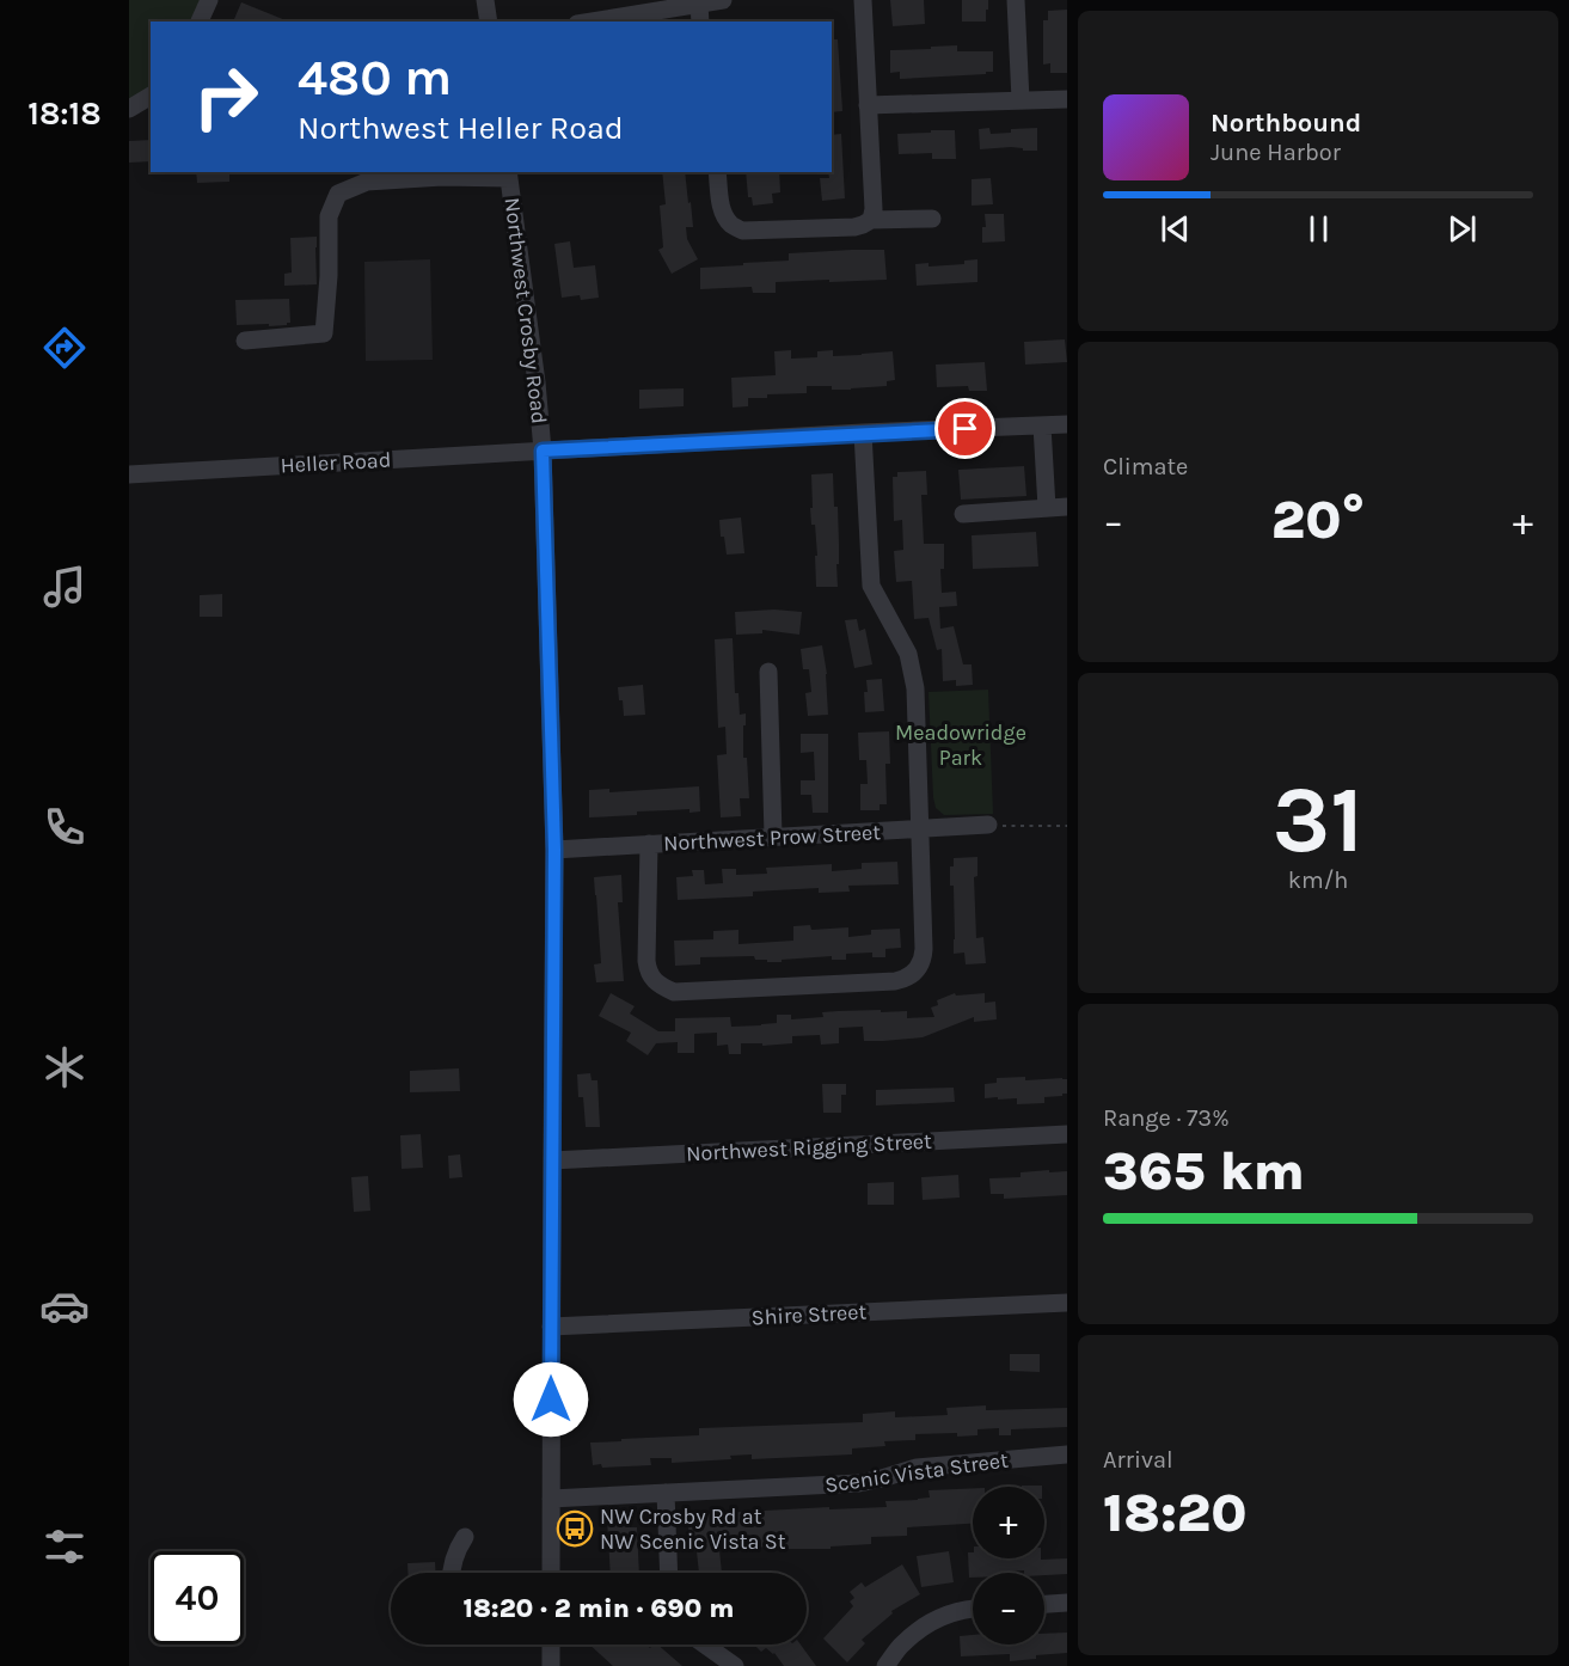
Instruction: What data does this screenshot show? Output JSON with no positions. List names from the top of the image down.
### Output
{
  "streets": {
    "street": [
      "Northwest Crosby Road",
      "Heller Road",
      "Northwest Prow Street",
      "Northwest Rigging Street",
      "Shire Street",
      "Scenic Vista Street"
    ]
  },
  "crossings": [
    ["Northwest Crosby Road", "Heller Road"],
    ["Northwest Crosby Road", "Northwest Prow Street"],
    ["Northwest Crosby Road", "Northwest Rigging Street"],
    ["Northwest Crosby Road", "Shire Street"],
    ["Northwest Crosby Road", "Scenic Vista Street"]
  ],
  "parks": ["Meadowridge Park"],
  "places": {
    "bus stop": ["NW Crosby Rd at NW Scenic Vista St"]
  },
  "page": {
    "tabs": "18:18",
    "turn": ["480 m", "Northwest Heller Road"],
    "song": ["Northbound", "June Harbor"],
    "tile": [
      "Climate",
      ["31", "km/h"],
      ["Range · 73%", "365 km"],
      ["Arrival", "18:20"]
    ],
    "heat": ["−", "20°", "+"],
    "map_buttons": ["+", "−"],
    "limit": "40",
    "trip": "18:20 · 2 min · 690 m"
  }
}
